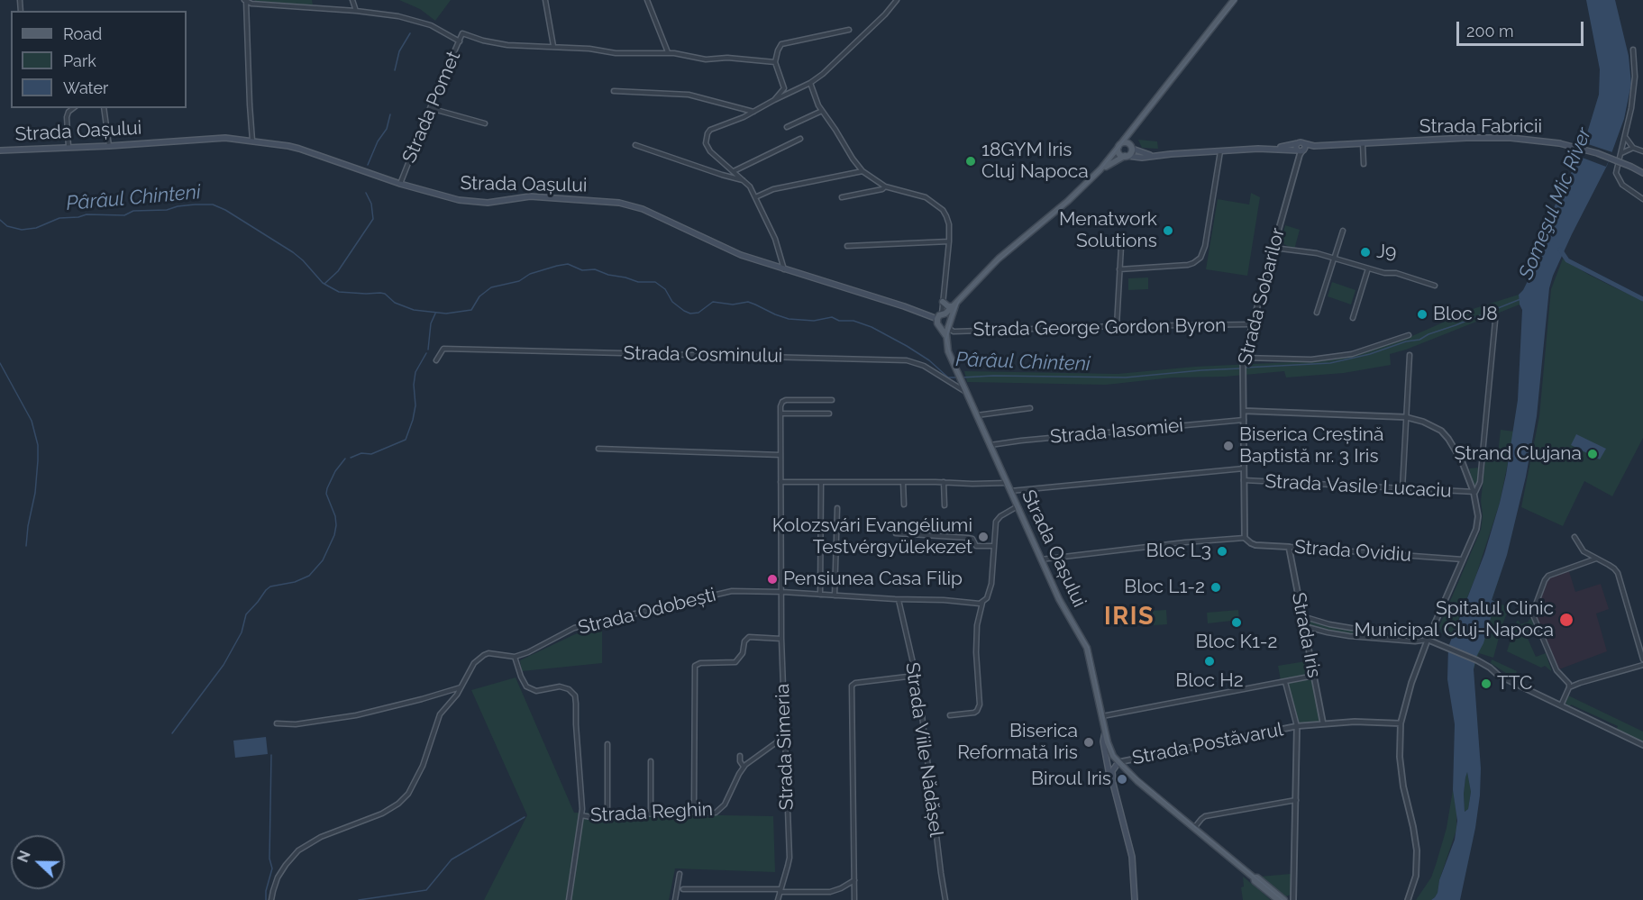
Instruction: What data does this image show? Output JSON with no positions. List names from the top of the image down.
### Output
{
  "streets": {
    "main road": ["Strada Fabricii", "Strada Oașului"],
    "street": [
      "Strada Pomet",
      "Strada Sobarilor",
      "Strada George Gordon Byron",
      "Strada Cosminului",
      "Strada Iasomiei",
      "Strada Vasile Lucaciu",
      "Strada Ovidiu",
      "Strada Odobești",
      "Strada Iris",
      "Strada Postăvarul",
      "Strada Simeria",
      "Strada Viile Nădășel",
      "Strada Reghin"
    ]
  },
  "crossings": [
    ["Strada Pomet", "Strada Oașului"],
    ["Strada Fabricii", "Strada Sobarilor"],
    ["Strada Oașului", "Strada George Gordon Byron"],
    ["Strada Oașului", "Strada Cosminului"],
    ["Strada Oașului", "Strada Iasomiei"],
    ["Strada Oașului", "Strada Postăvarul"],
    ["Strada Sobarilor", "Strada George Gordon Byron"],
    ["Strada Sobarilor", "Strada Iasomiei"],
    ["Strada Sobarilor", "Strada Vasile Lucaciu"],
    ["Strada Sobarilor", "Strada Ovidiu"],
    ["Strada Ovidiu", "Strada Iris"],
    ["Strada Odobești", "Strada Simeria"],
    ["Strada Odobești", "Strada Viile Nădășel"],
    ["Strada Iris", "Strada Postăvarul"],
    ["Strada Simeria", "Strada Reghin"]
  ],
  "districts": ["IRIS"],
  "water": ["Pârâul Chinteni", "Someşul Mic River"],
  "places": [
    "18GYM Iris Cluj Napoca",
    "Menatwork Solutions",
    "J9",
    "Bloc J8",
    "Biserica Creștină Baptistă nr. 3 Iris",
    "Ștrand Clujana",
    "Kolozsvári Evangéliumi Testvérgyülekezet",
    "Bloc L3",
    "Pensiunea Casa Filip",
    "Bloc L1-2",
    "Spitalul Clinic Municipal Cluj-Napoca",
    "Bloc K1-2",
    "Bloc H2",
    "TTC",
    "Biserica Reformată Iris",
    "Biroul Iris"
  ],
  "legend": ["Road", "Park", "Water"],
  "scale_bar": "200 m",
  "north": "left"
}
